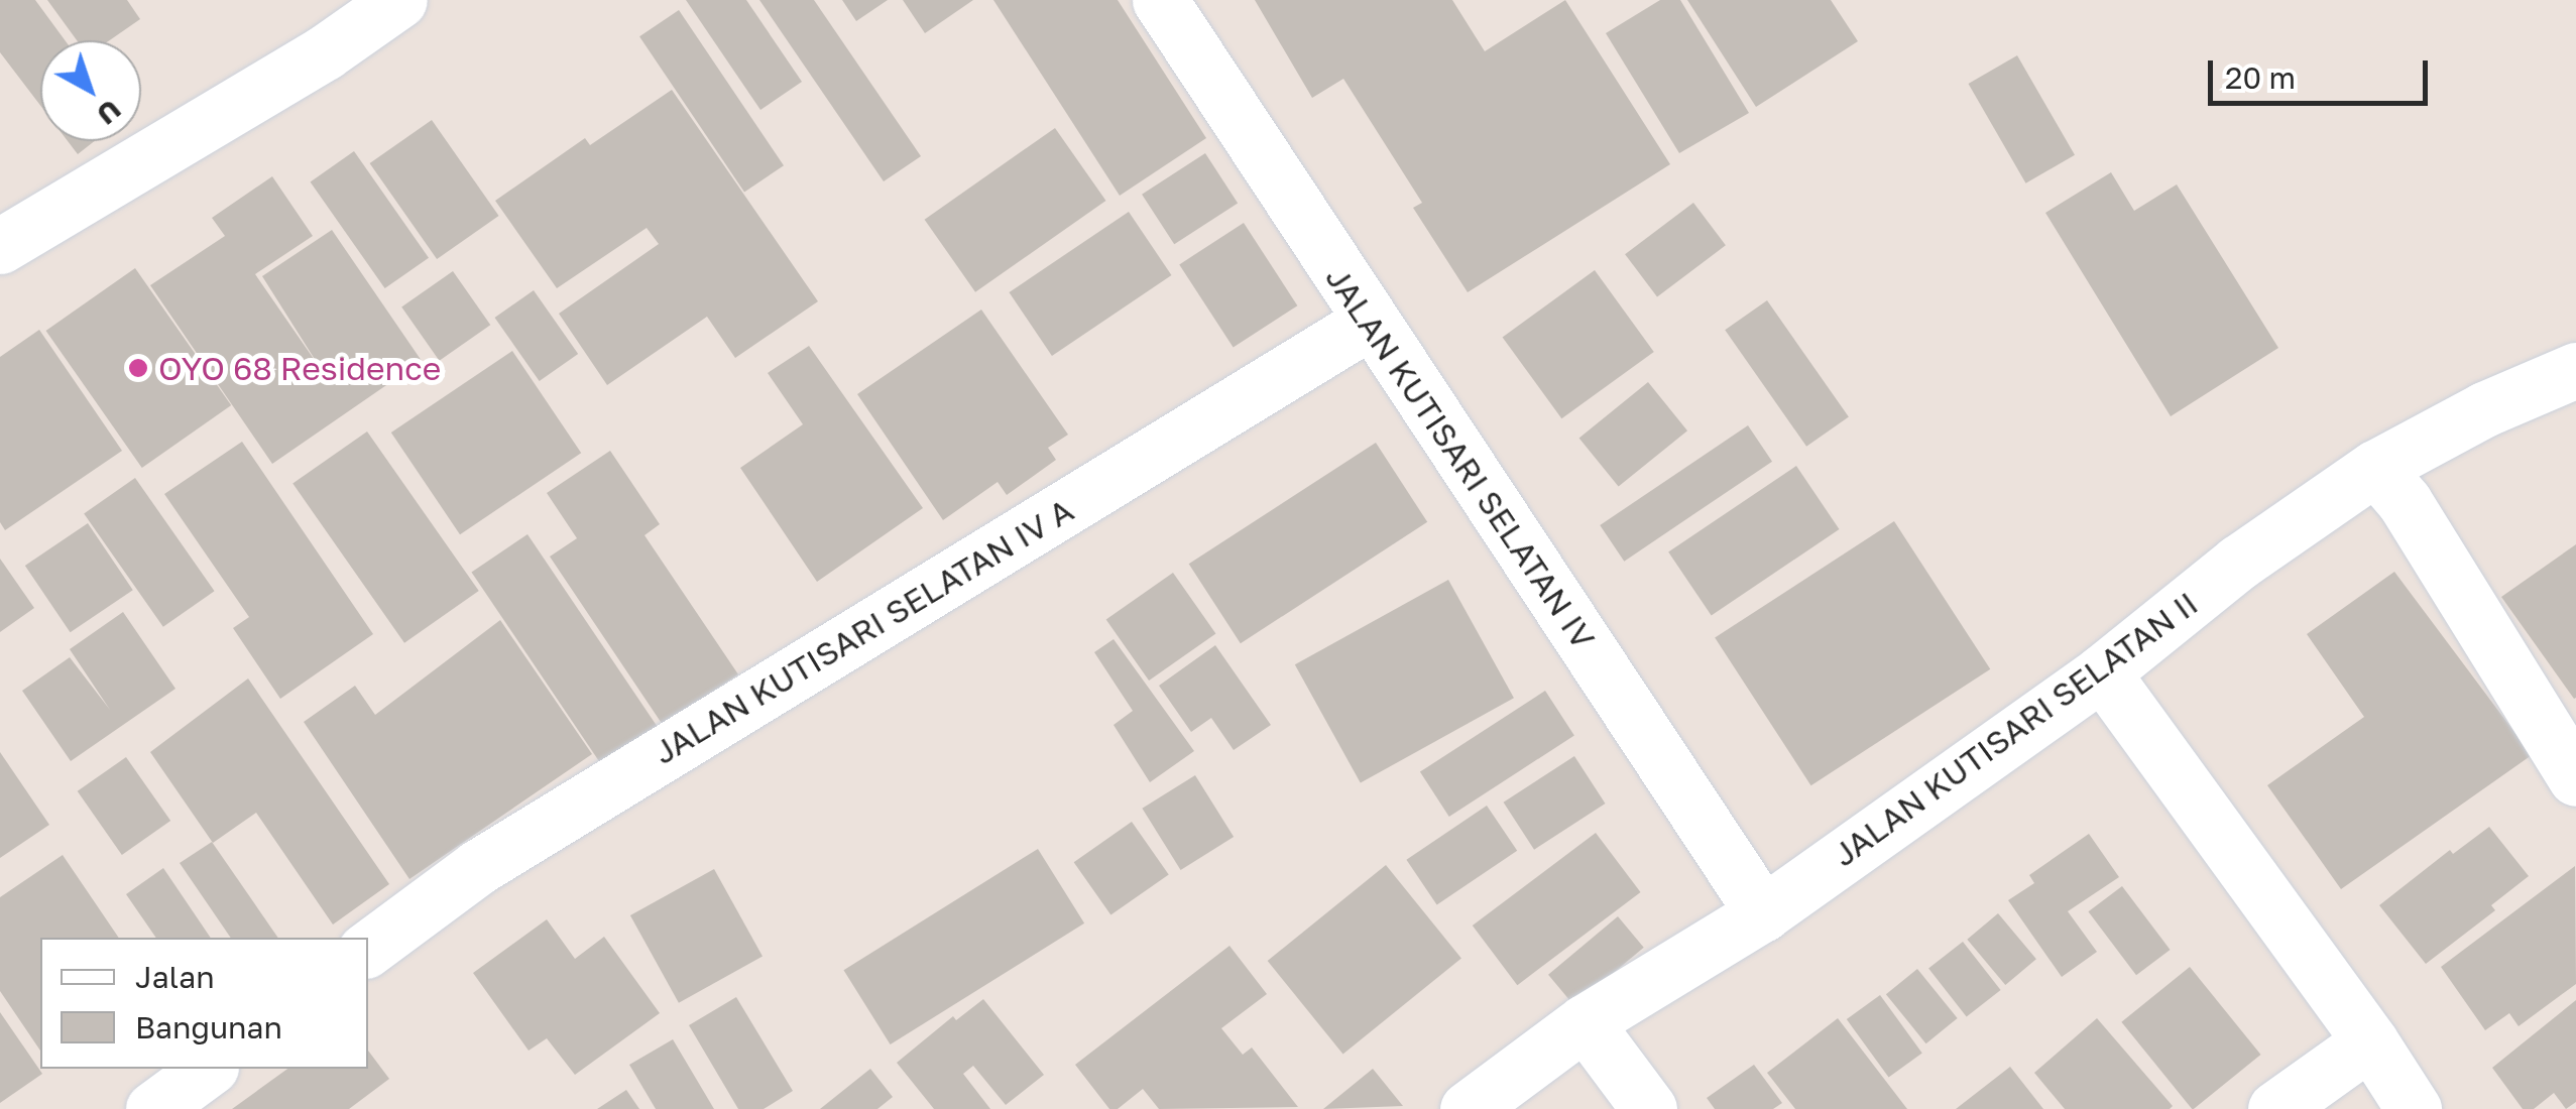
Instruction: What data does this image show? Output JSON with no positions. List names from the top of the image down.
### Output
{
  "streets": {
    "street": ["JALAN KUTISARI SELATAN IV", "JALAN KUTISARI SELATAN IV A", "JALAN KUTISARI SELATAN II"]
  },
  "crossings": [
    ["JALAN KUTISARI SELATAN IV", "JALAN KUTISARI SELATAN IV A"],
    ["JALAN KUTISARI SELATAN IV", "JALAN KUTISARI SELATAN II"]
  ],
  "places": ["OYO 68 Residence"],
  "legend": ["Jalan", "Bangunan"],
  "scale_bar": "20 m",
  "north": "bottom right"
}
